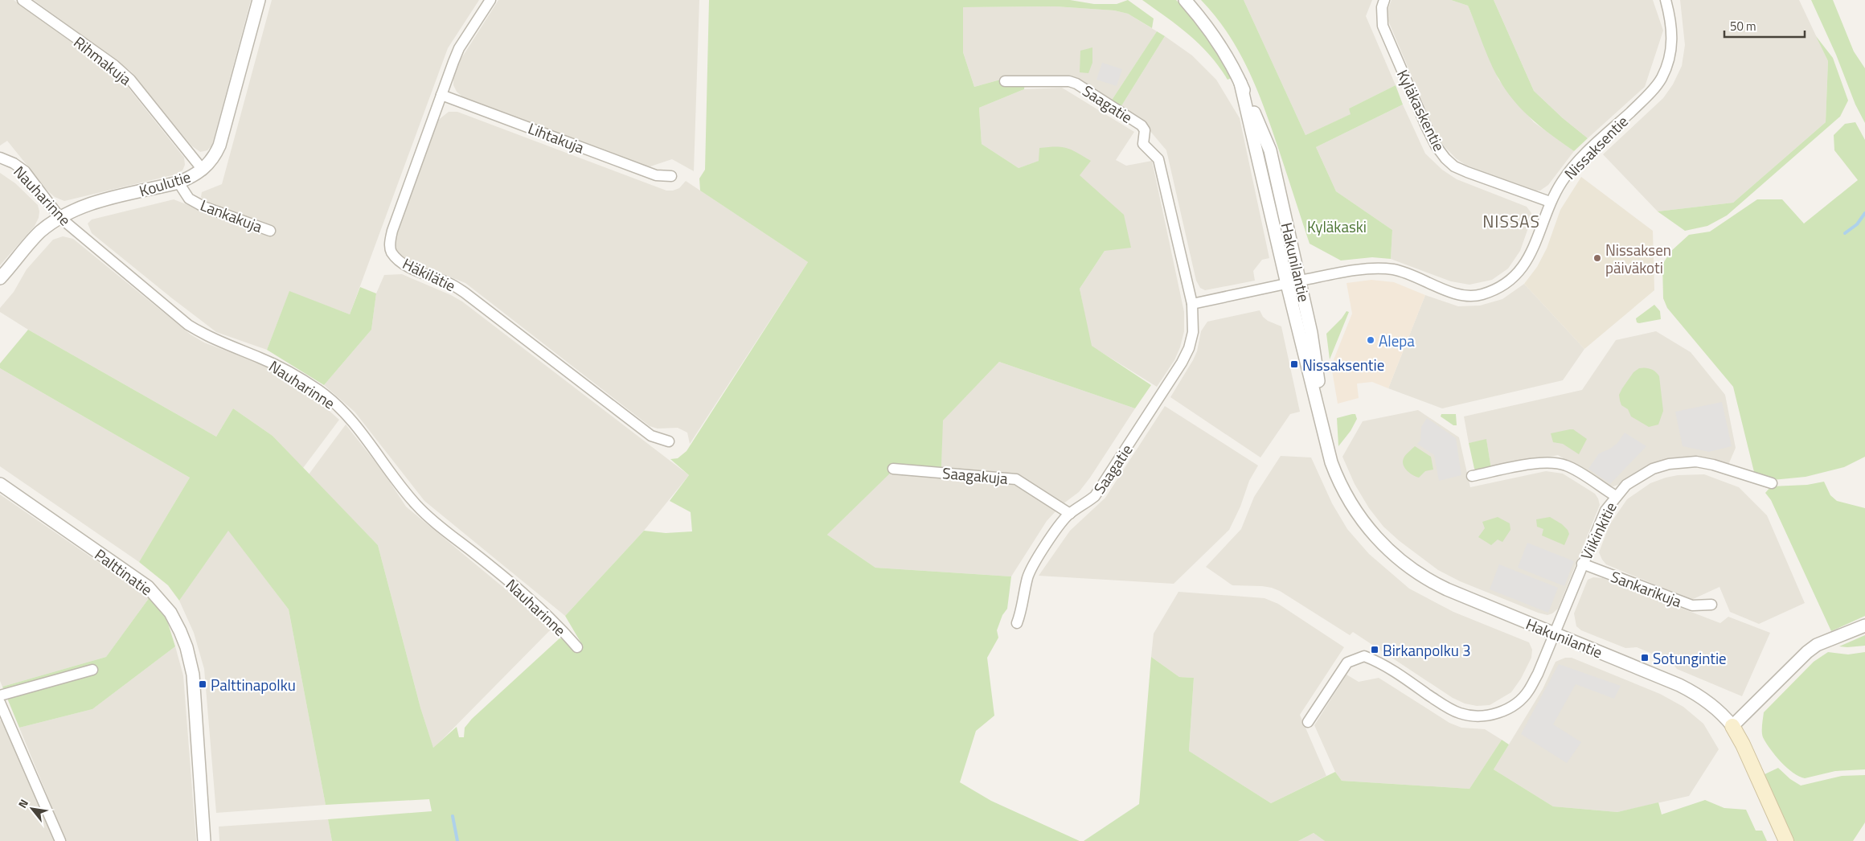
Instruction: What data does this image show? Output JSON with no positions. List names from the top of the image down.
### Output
{
  "streets": {
    "main road": ["Hakunilantie"],
    "street": [
      "Rihmakuja",
      "Saagatie",
      "Kyläkaskentie",
      "Lihtakuja",
      "Nissaksentie",
      "Koulutie",
      "Nauharinne",
      "Lankakuja",
      "Häkilätie",
      "Saagakuja",
      "Viikinkitie",
      "Palttinatie",
      "Sankarikuja"
    ]
  },
  "crossings": [
    ["Rihmakuja", "Koulutie"],
    ["Saagatie", "Saagakuja"],
    ["Kyläkaskentie", "Nissaksentie"],
    ["Lihtakuja", "Häkilätie"],
    ["Nissaksentie", "Hakunilantie"],
    ["Koulutie", "Nauharinne"],
    ["Koulutie", "Lankakuja"],
    ["Hakunilantie", "Viikinkitie"],
    ["Viikinkitie", "Sankarikuja"]
  ],
  "districts": ["NISSAS"],
  "parks": ["Kyläkaski"],
  "places": {
    "other": ["Nissaksen päiväkoti", "Alepa"],
    "transit": [
      "Nissaksentie",
      "Birkanpolku 3",
      "Sotungintie",
      "Palttinapolku"
    ]
  },
  "scale_bar": "50 m",
  "north": "top left"
}
